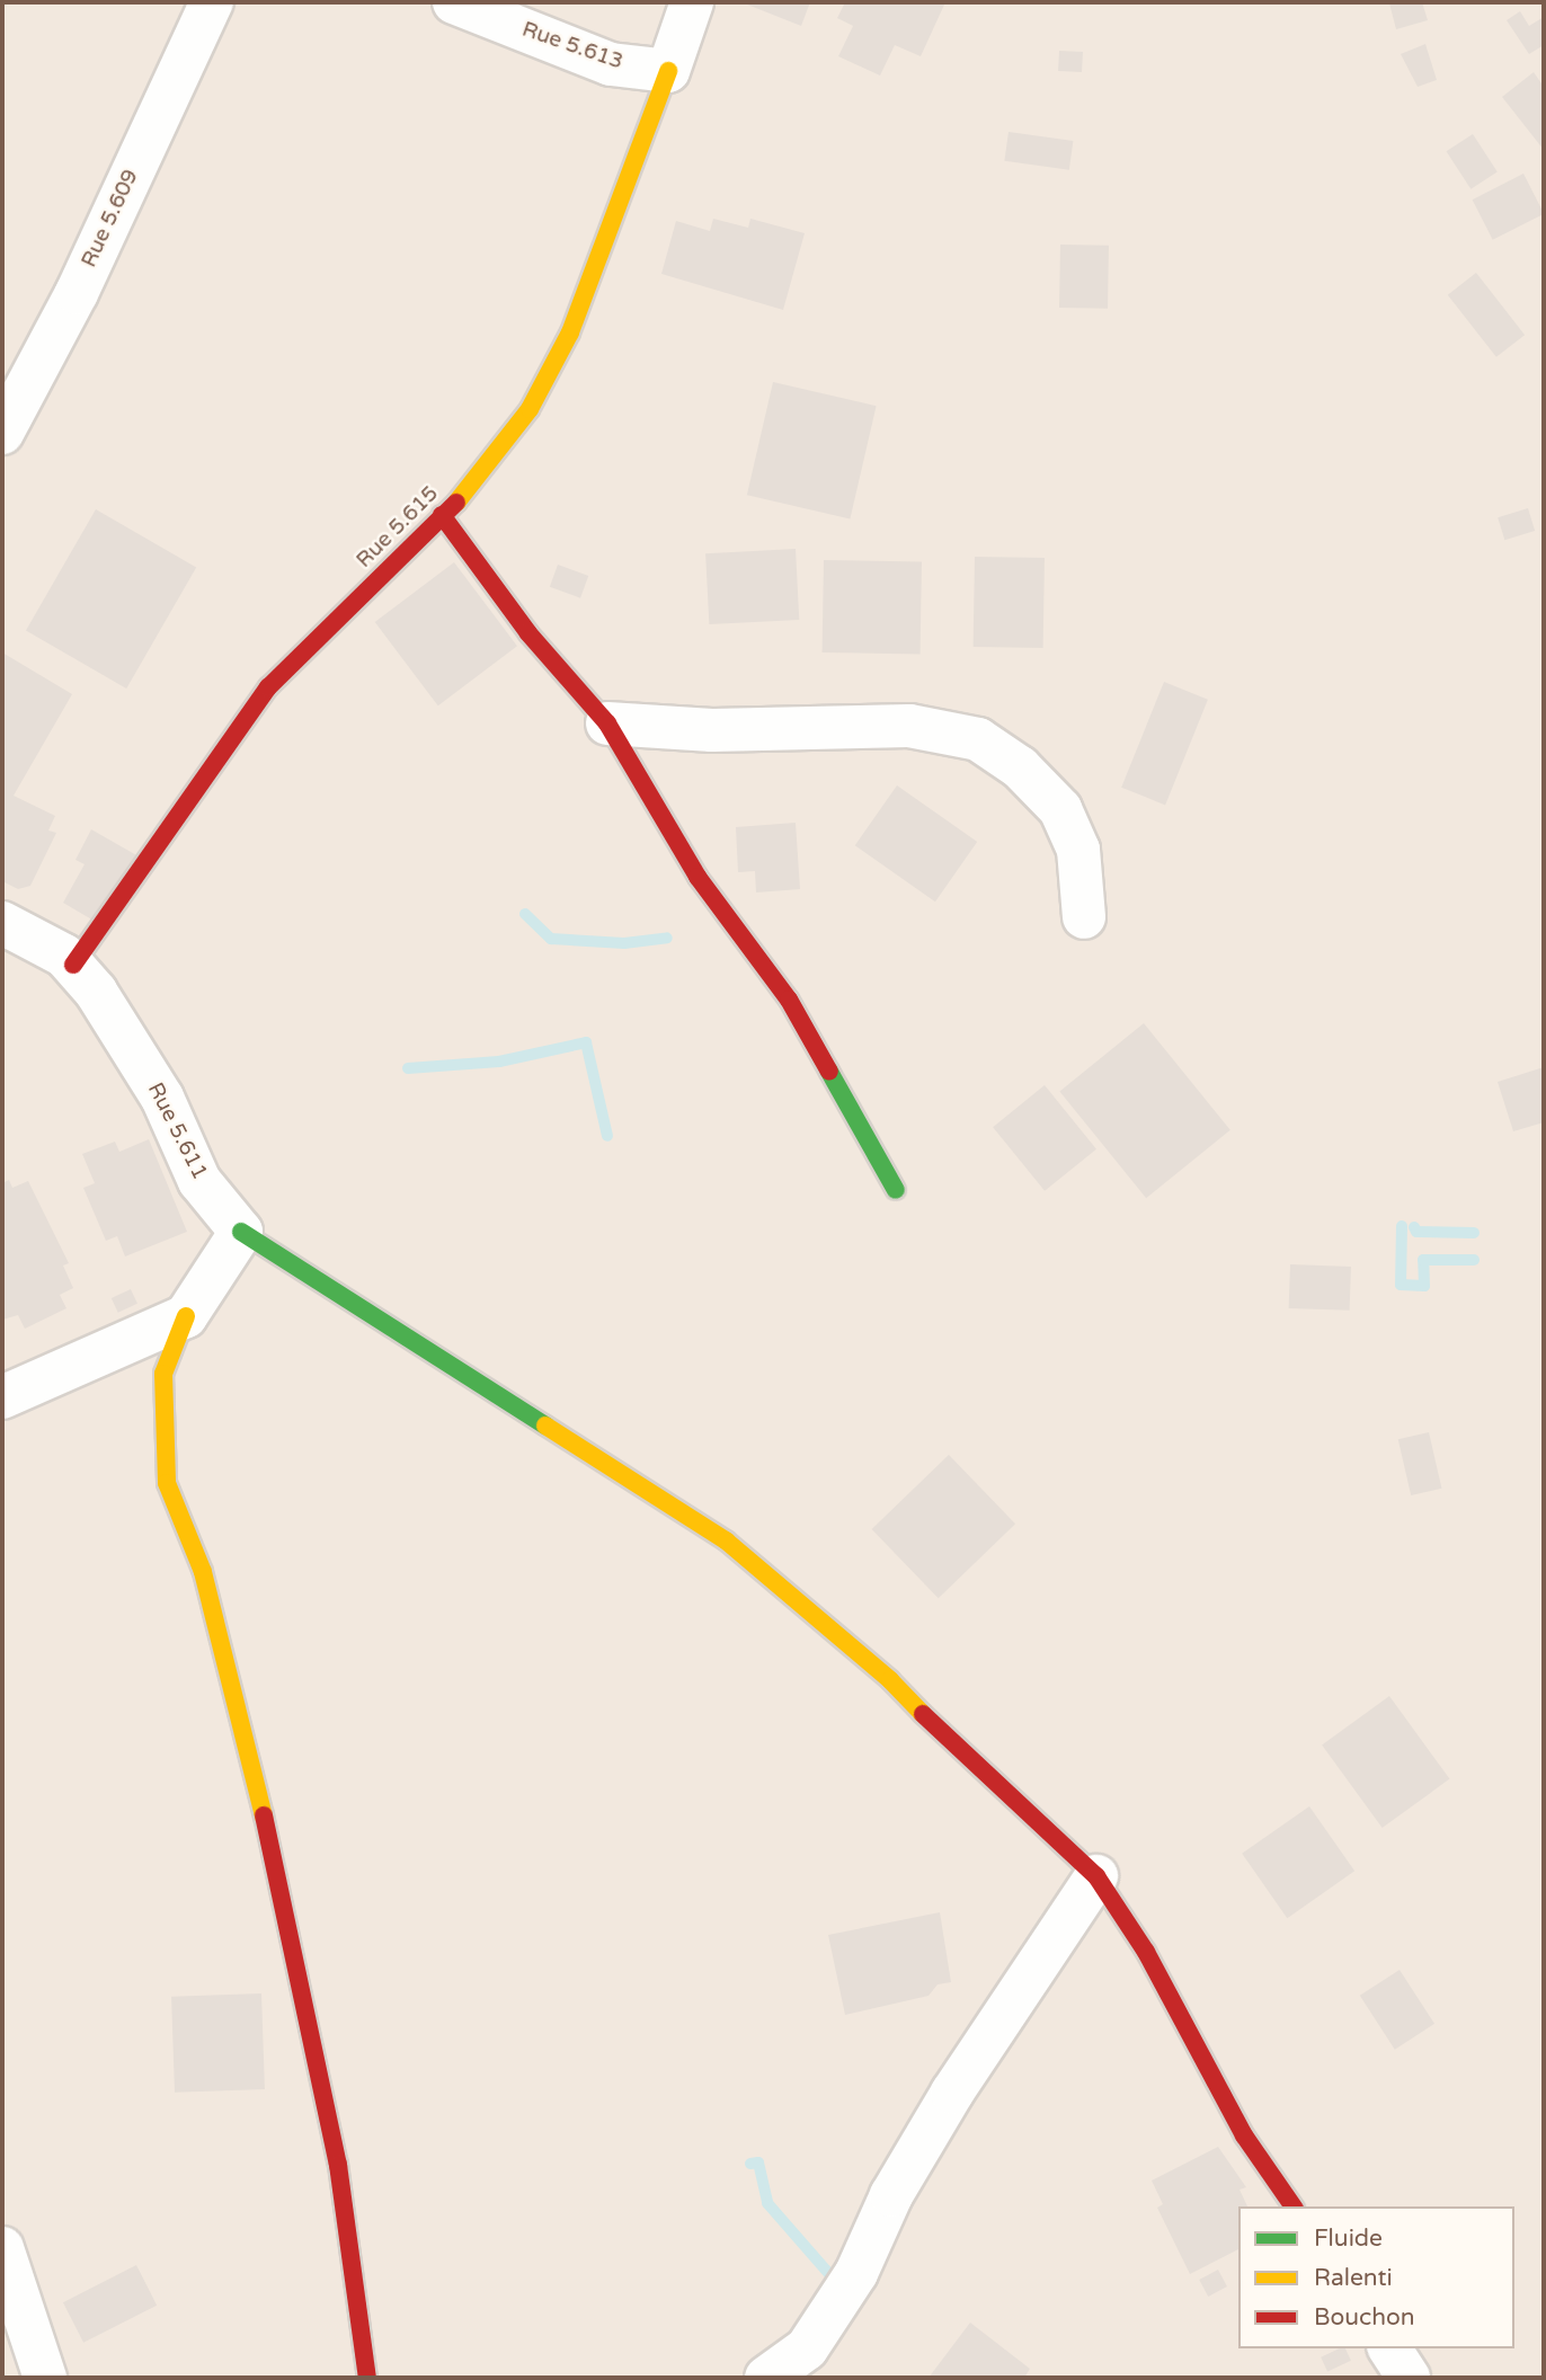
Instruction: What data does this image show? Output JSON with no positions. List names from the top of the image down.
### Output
{
  "streets": {
    "street": [
      "Rue 5.613",
      "Rue 5.609",
      "Rue 5.615",
      "Rue 5.611"
    ]
  },
  "crossings": [
    ["Rue 5.613", "Rue 5.615"],
    ["Rue 5.615", "Rue 5.611"]
  ],
  "legend": ["Fluide", "Ralenti", "Bouchon"]
}
